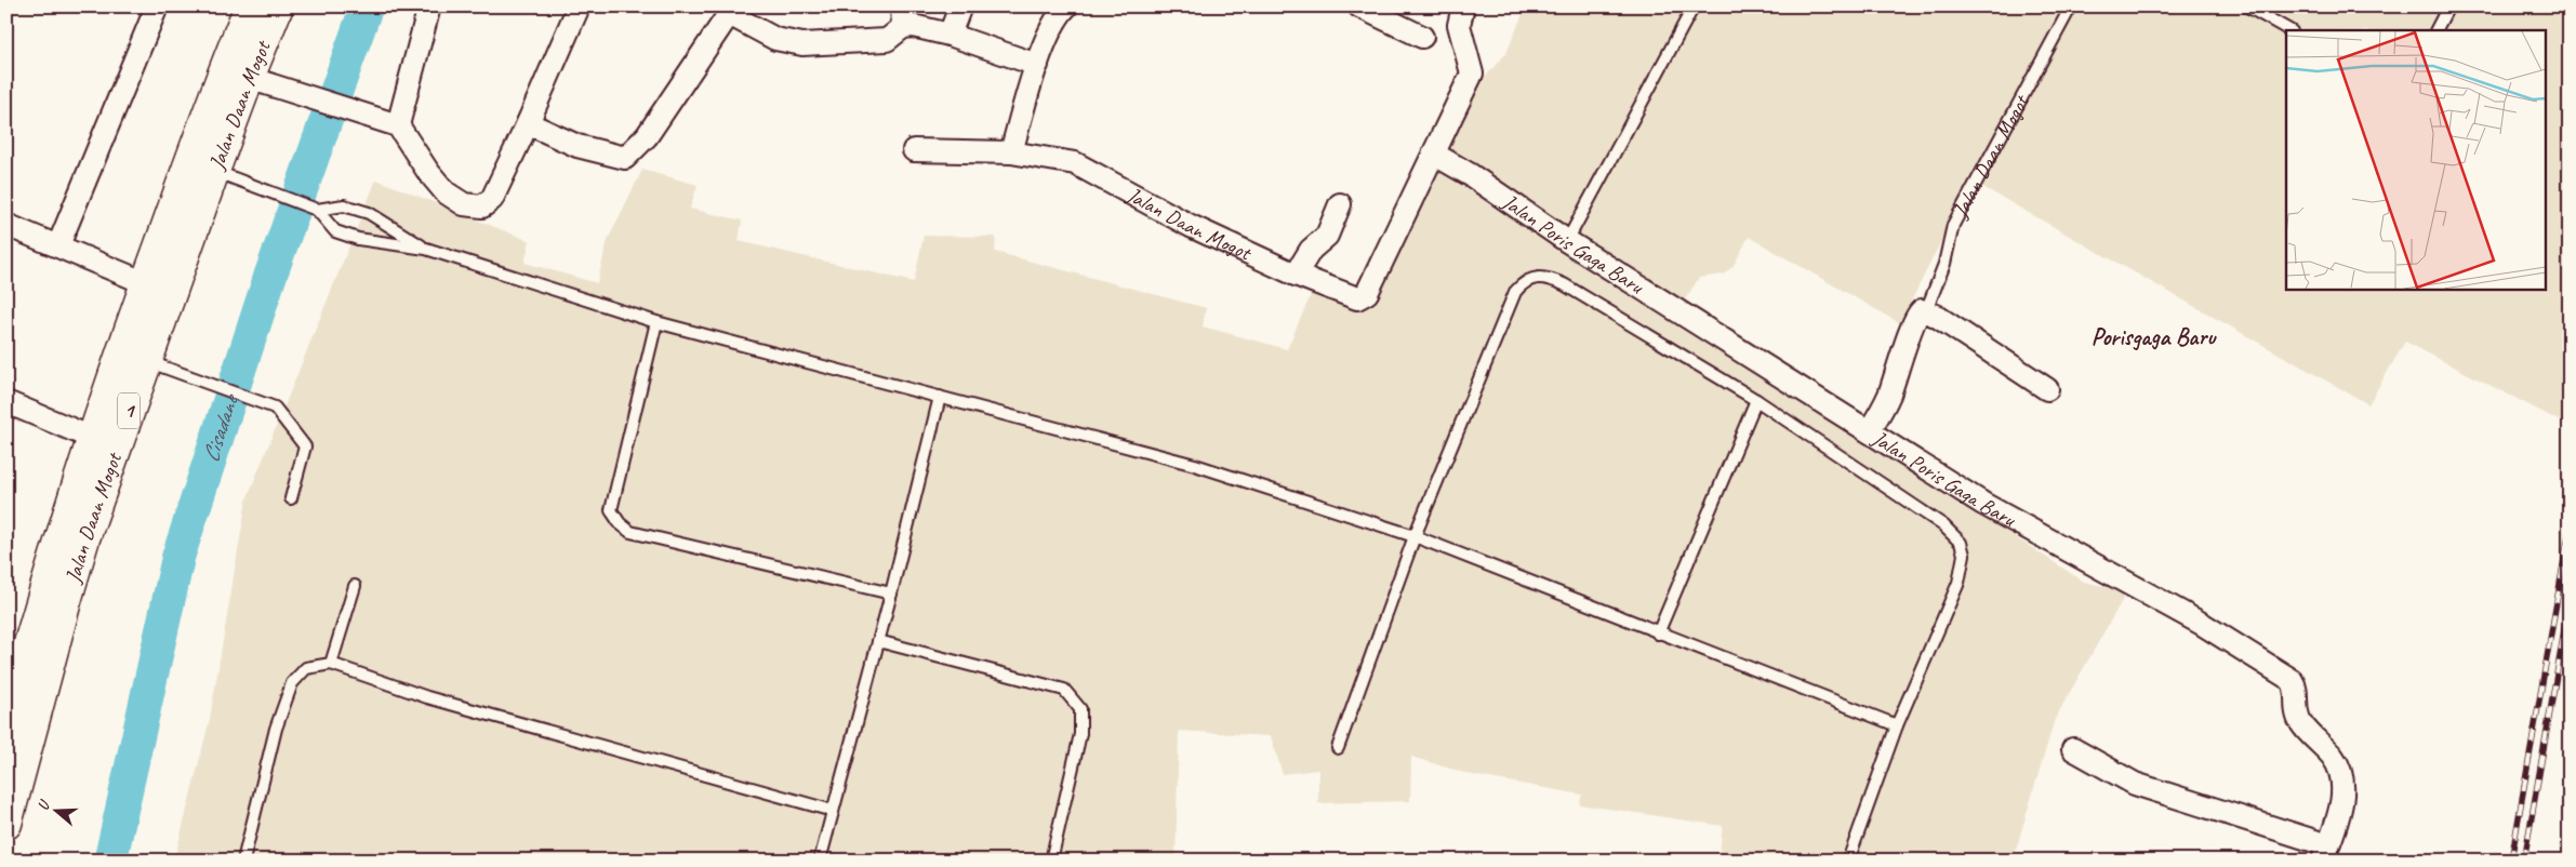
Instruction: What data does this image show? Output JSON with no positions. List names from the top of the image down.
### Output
{
  "streets": {
    "highway": ["Jalan Daan Mogot", "1"],
    "street": ["Jalan Poris Gaga Baru"]
  },
  "crossings": [
    ["Jalan Daan Mogot", "Jalan Poris Gaga Baru"]
  ],
  "districts": ["Porisgaga Baru"],
  "water": ["Cisadane"],
  "north": "left"
}
